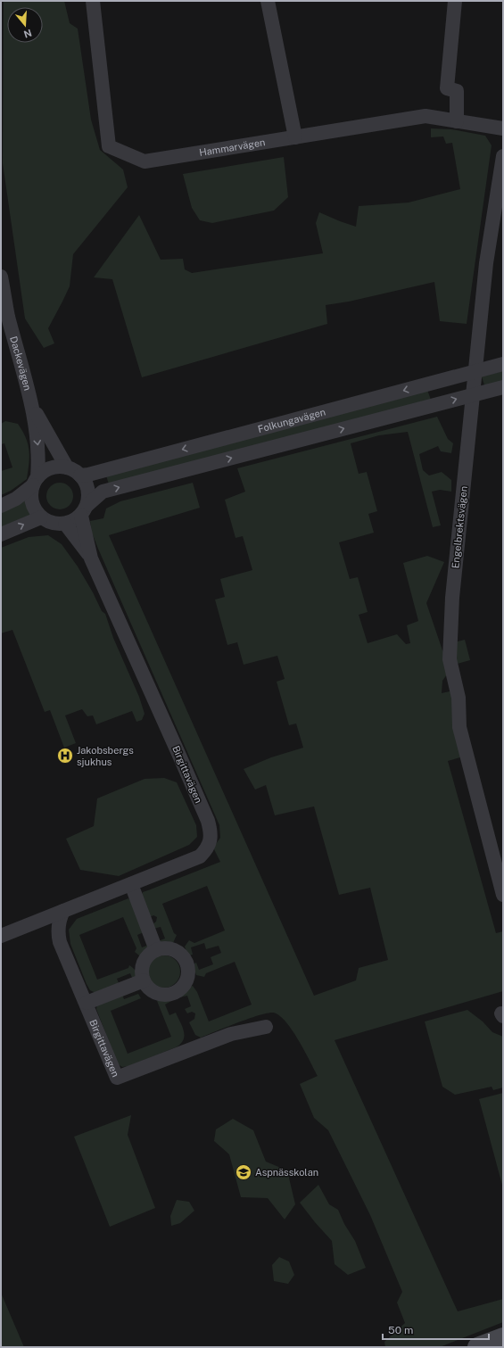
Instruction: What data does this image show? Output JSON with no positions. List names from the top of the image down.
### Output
{
  "streets": {
    "street": [
      "Hammarvägen",
      "Dackevägen",
      "Folkungavägen",
      "Engelbrektsvägen",
      "Birgittavägen"
    ]
  },
  "crossings": [
    ["Dackevägen", "Folkungavägen"],
    ["Dackevägen", "Birgittavägen"],
    ["Folkungavägen", "Engelbrektsvägen"],
    ["Folkungavägen", "Birgittavägen"]
  ],
  "places": {
    "hospital": ["Jakobsbergs sjukhus"],
    "school or university": ["Aspnässkolan"]
  },
  "scale_bar": "50 m",
  "north": "bottom"
}
